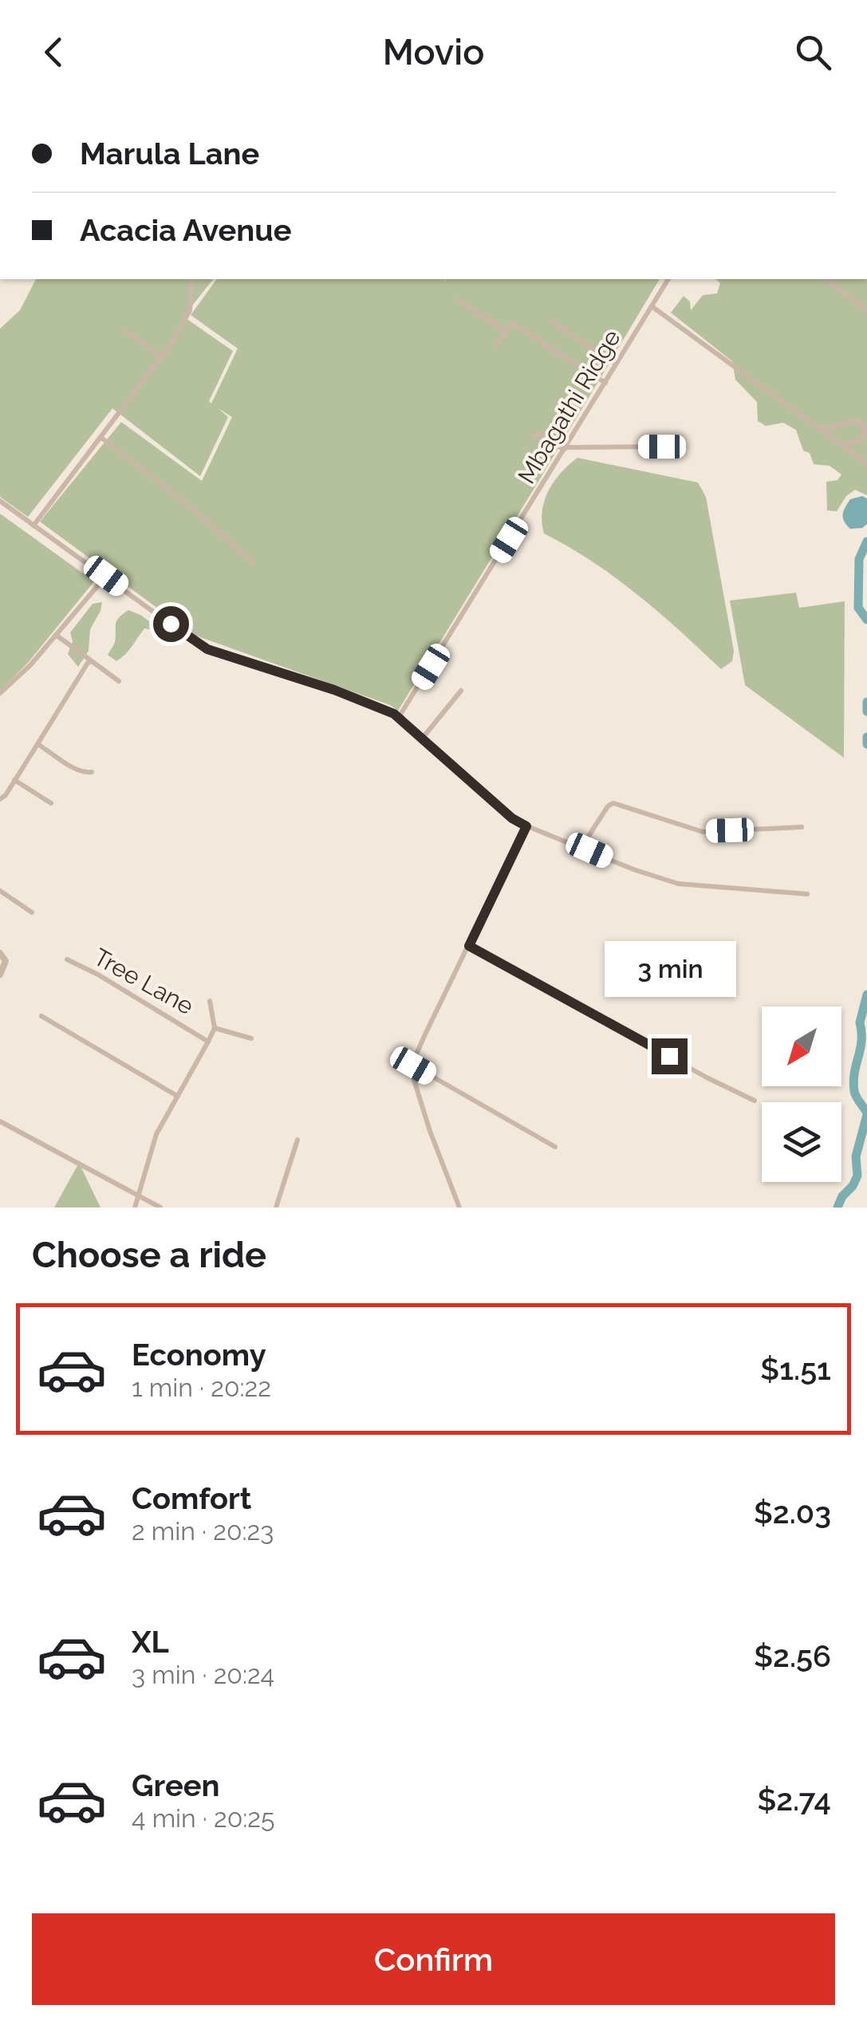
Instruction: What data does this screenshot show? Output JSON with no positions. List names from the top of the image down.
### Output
{
  "streets": {
    "street": ["Mbagathi Ridge", "Tree Lane"]
  },
  "north": "bottom left",
  "page": {
    "header": "Movio",
    "banner": ["Marula Lane", "Acacia Avenue"],
    "bubble": "3 min",
    "heading": "Choose a ride",
    "list": [
      {
        "name": "Economy",
        "note": "1 min · 20:22",
        "value": "$1.51"
      },
      {
        "name": "Comfort",
        "note": "2 min · 20:23",
        "value": "$2.03"
      },
      {
        "name": "XL",
        "note": "3 min · 20:24",
        "value": "$2.56"
      },
      {
        "name": "Green",
        "note": "4 min · 20:25",
        "value": "$2.74"
      }
    ],
    "buttons": "Confirm"
  }
}
